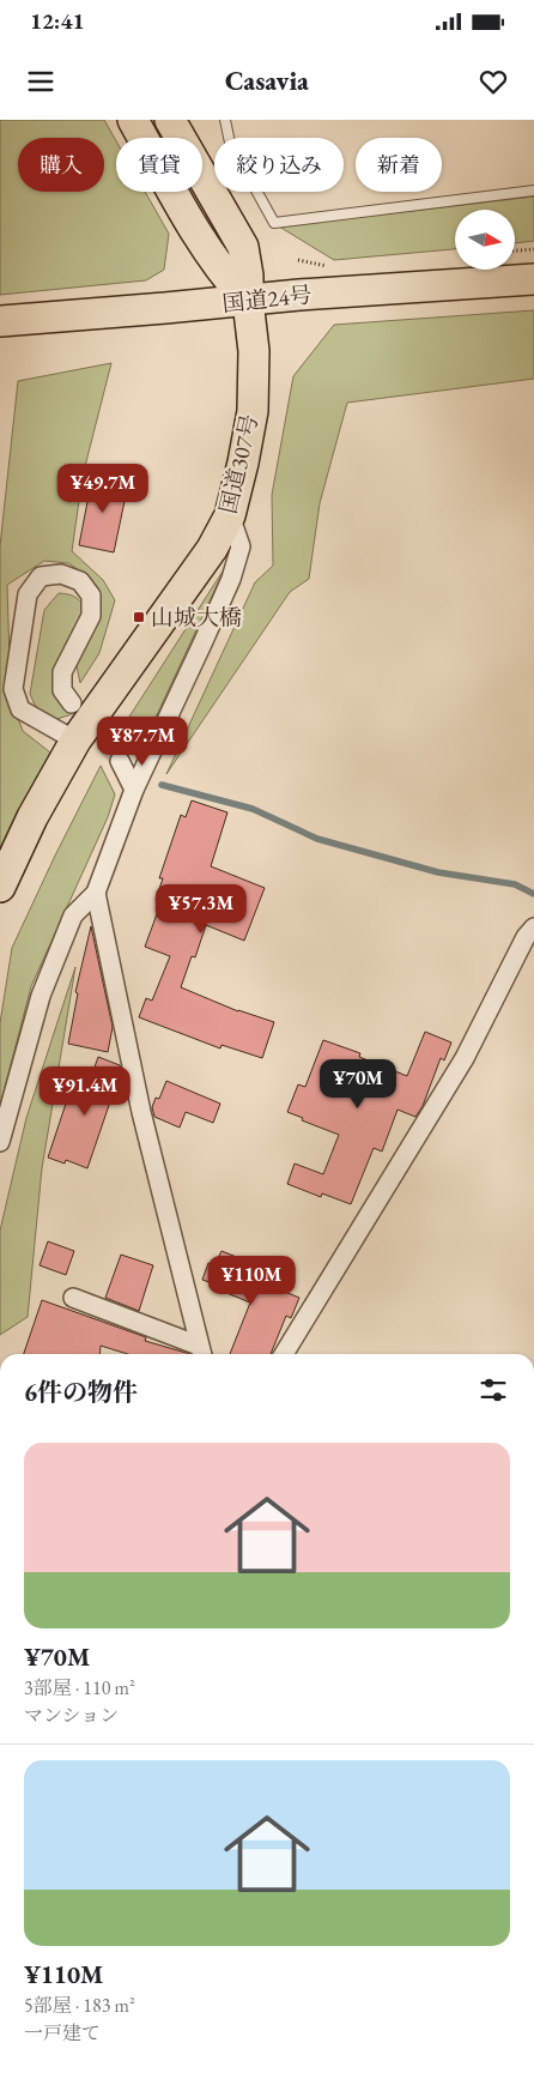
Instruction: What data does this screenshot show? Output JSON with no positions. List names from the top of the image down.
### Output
{
  "streets": {
    "highway": ["国道24号", "国道307号"]
  },
  "crossings": [
    ["国道24号", "国道307号"]
  ],
  "places": {
    "transit": ["山城大橋"]
  },
  "north": "right",
  "page": {
    "status": "12:41",
    "header": "Casavia",
    "chip": [
      "購入",
      "賃貸",
      "絞り込み",
      "新着"
    ],
    "price": [
      "¥49.7M",
      "¥87.7M",
      "¥57.3M",
      "¥70M",
      "¥91.4M",
      "¥110M"
    ],
    "heading": "6件の物件",
    "list": [
      {
        "name": "¥70M",
        "note": "3部屋 · 110 m² · マンション"
      },
      {
        "name": "¥110M",
        "note": "5部屋 · 183 m² · 一戸建て"
      }
    ]
  }
}
